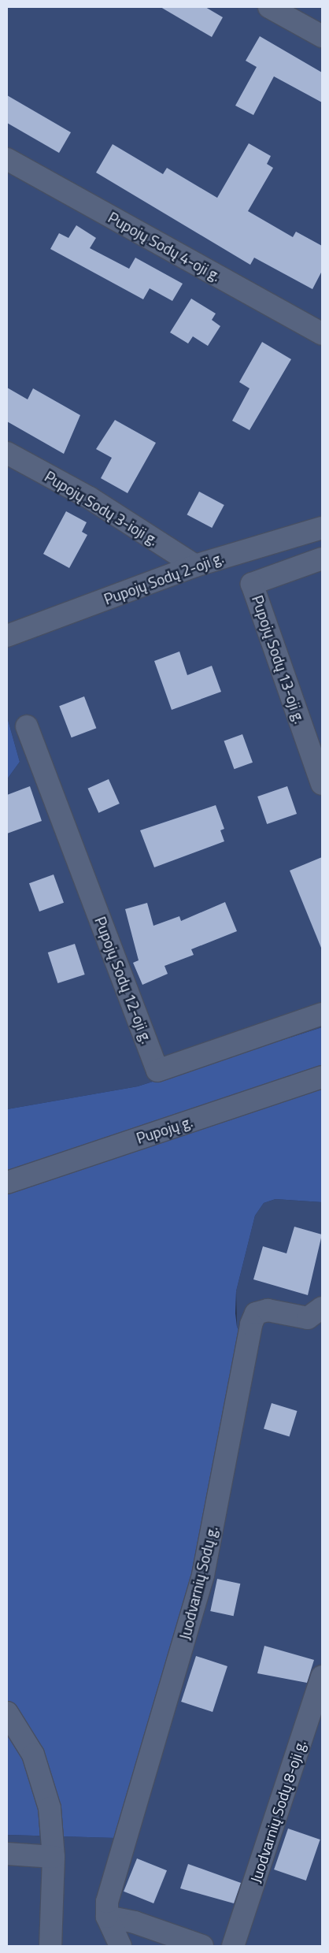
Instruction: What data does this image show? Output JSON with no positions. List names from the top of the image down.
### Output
{
  "streets": {
    "street": [
      "Pupojų Sodų 4-oji g.",
      "Pupojų Sodų 3-ioji g.",
      "Pupojų Sodų 2-oji g.",
      "Pupojų Sodų 13-oji g.",
      "Pupojų Sodų 12-oji g.",
      "Pupojų g.",
      "Juodvarnių Sodų g.",
      "Juodvarnių Sodų 8-oji g."
    ]
  },
  "crossings": [
    ["Pupojų Sodų 3-ioji g.", "Pupojų Sodų 2-oji g."]
  ]
}
